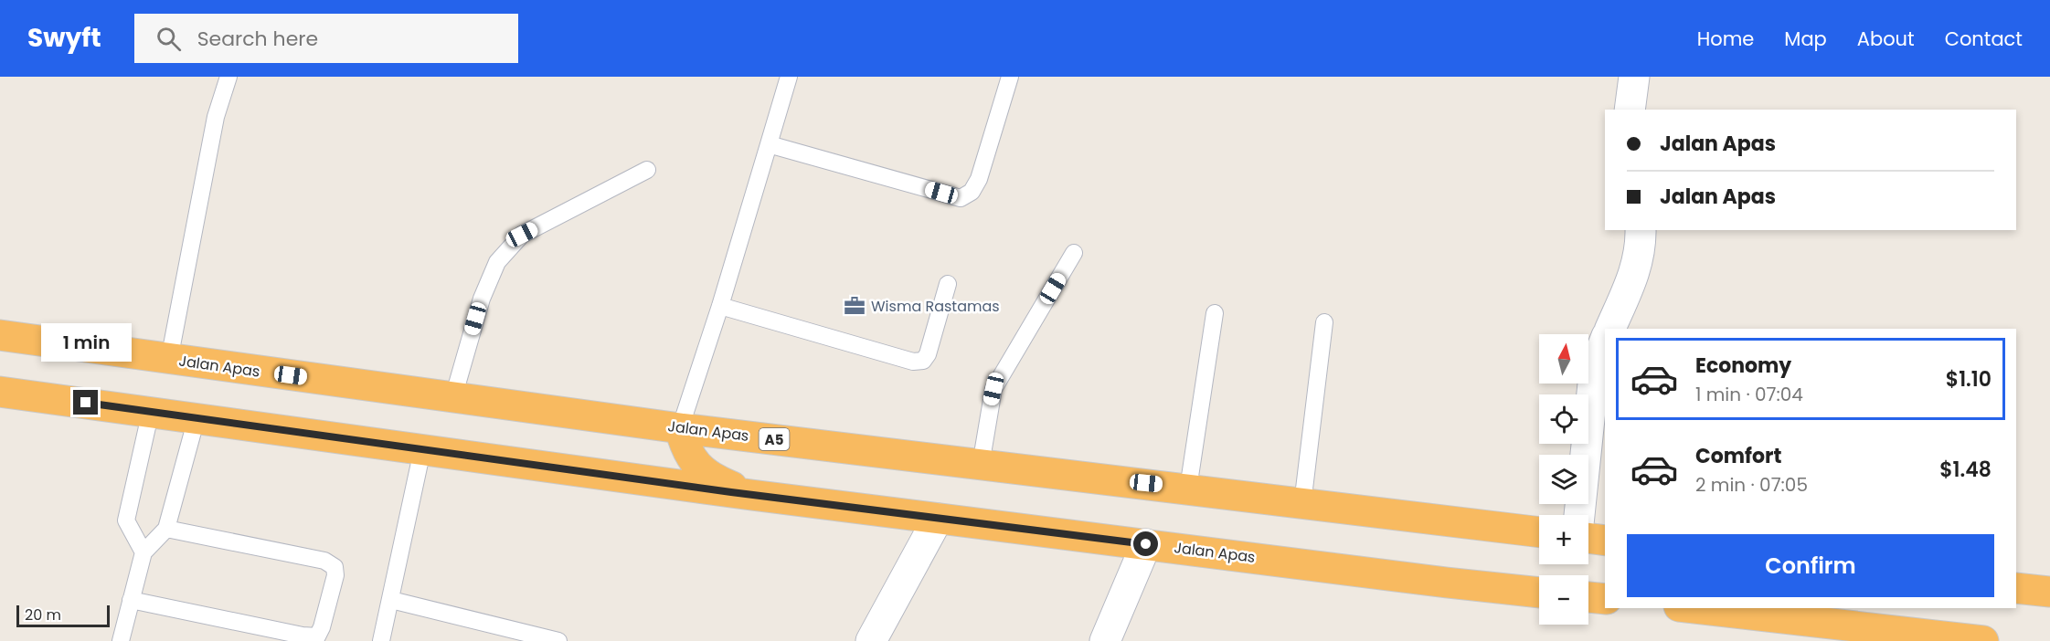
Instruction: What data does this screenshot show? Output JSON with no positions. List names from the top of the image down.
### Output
{
  "streets": {
    "highway": ["Jalan Apas", "A5"]
  },
  "places": {
    "office": ["Wisma Rastamas"]
  },
  "scale_bar": "20 m",
  "north": "top",
  "page": {
    "header": "Swyft",
    "search": "Search here",
    "nav": [
      "Home",
      "Map",
      "About",
      "Contact"
    ],
    "banner": ["Jalan Apas", "Jalan Apas"],
    "bubble": "1 min",
    "map_buttons": ["+", "−"],
    "list": [
      {
        "name": "Economy",
        "note": "1 min · 07:04",
        "value": "$1.10"
      },
      {
        "name": "Comfort",
        "note": "2 min · 07:05",
        "value": "$1.48"
      }
    ],
    "buttons": "Confirm",
    "scale": "20 m"
  }
}
